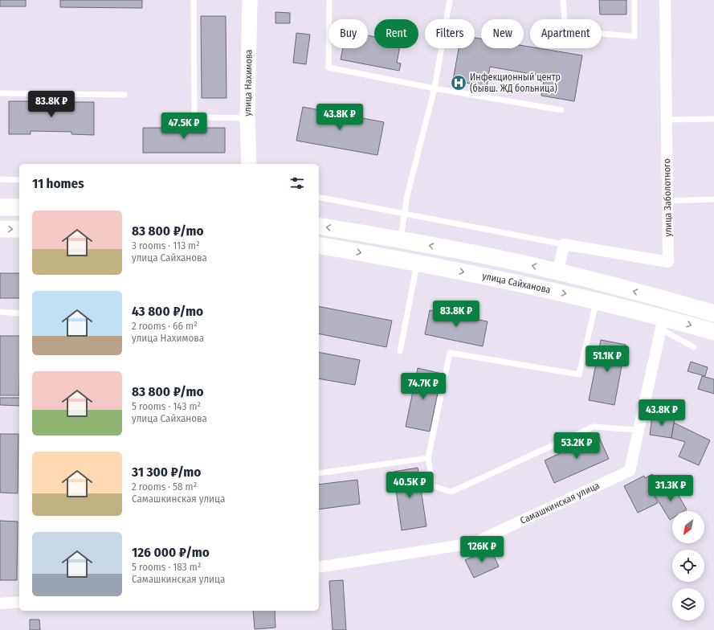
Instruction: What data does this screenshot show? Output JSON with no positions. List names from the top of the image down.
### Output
{
  "streets": {
    "main road": ["улица Сайханова"],
    "street": ["улица Нахимова", "улица Заболотного", "Самашкинская улица"]
  },
  "crossings": [
    ["улица Сайханова", "Самашкинская улица"]
  ],
  "places": {
    "hospital": ["Инфекционный центр (бывш. ЖД больница)"]
  },
  "north": "bottom left",
  "page": {
    "chip": [
      "Buy",
      "Rent",
      "Filters",
      "New",
      "Apartment"
    ],
    "price": [
      "83.8K ₽",
      "43.8K ₽",
      "47.5K ₽",
      "83.8K ₽",
      "51.1K ₽",
      "74.7K ₽",
      "43.8K ₽",
      "53.2K ₽",
      "40.5K ₽",
      "31.3K ₽",
      "126K ₽"
    ],
    "heading": "11 homes",
    "list": [
      {
        "name": "83 800 ₽/mo",
        "note": "3 rooms · 113 m² · улица Сайханова"
      },
      {
        "name": "43 800 ₽/mo",
        "note": "2 rooms · 66 m² · улица Нахимова"
      },
      {
        "name": "83 800 ₽/mo",
        "note": "5 rooms · 143 m² · улица Сайханова"
      },
      {
        "name": "31 300 ₽/mo",
        "note": "2 rooms · 58 m² · Самашкинская улица"
      },
      {
        "name": "126 000 ₽/mo",
        "note": "5 rooms · 183 m² · Самашкинская улица"
      }
    ]
  }
}
